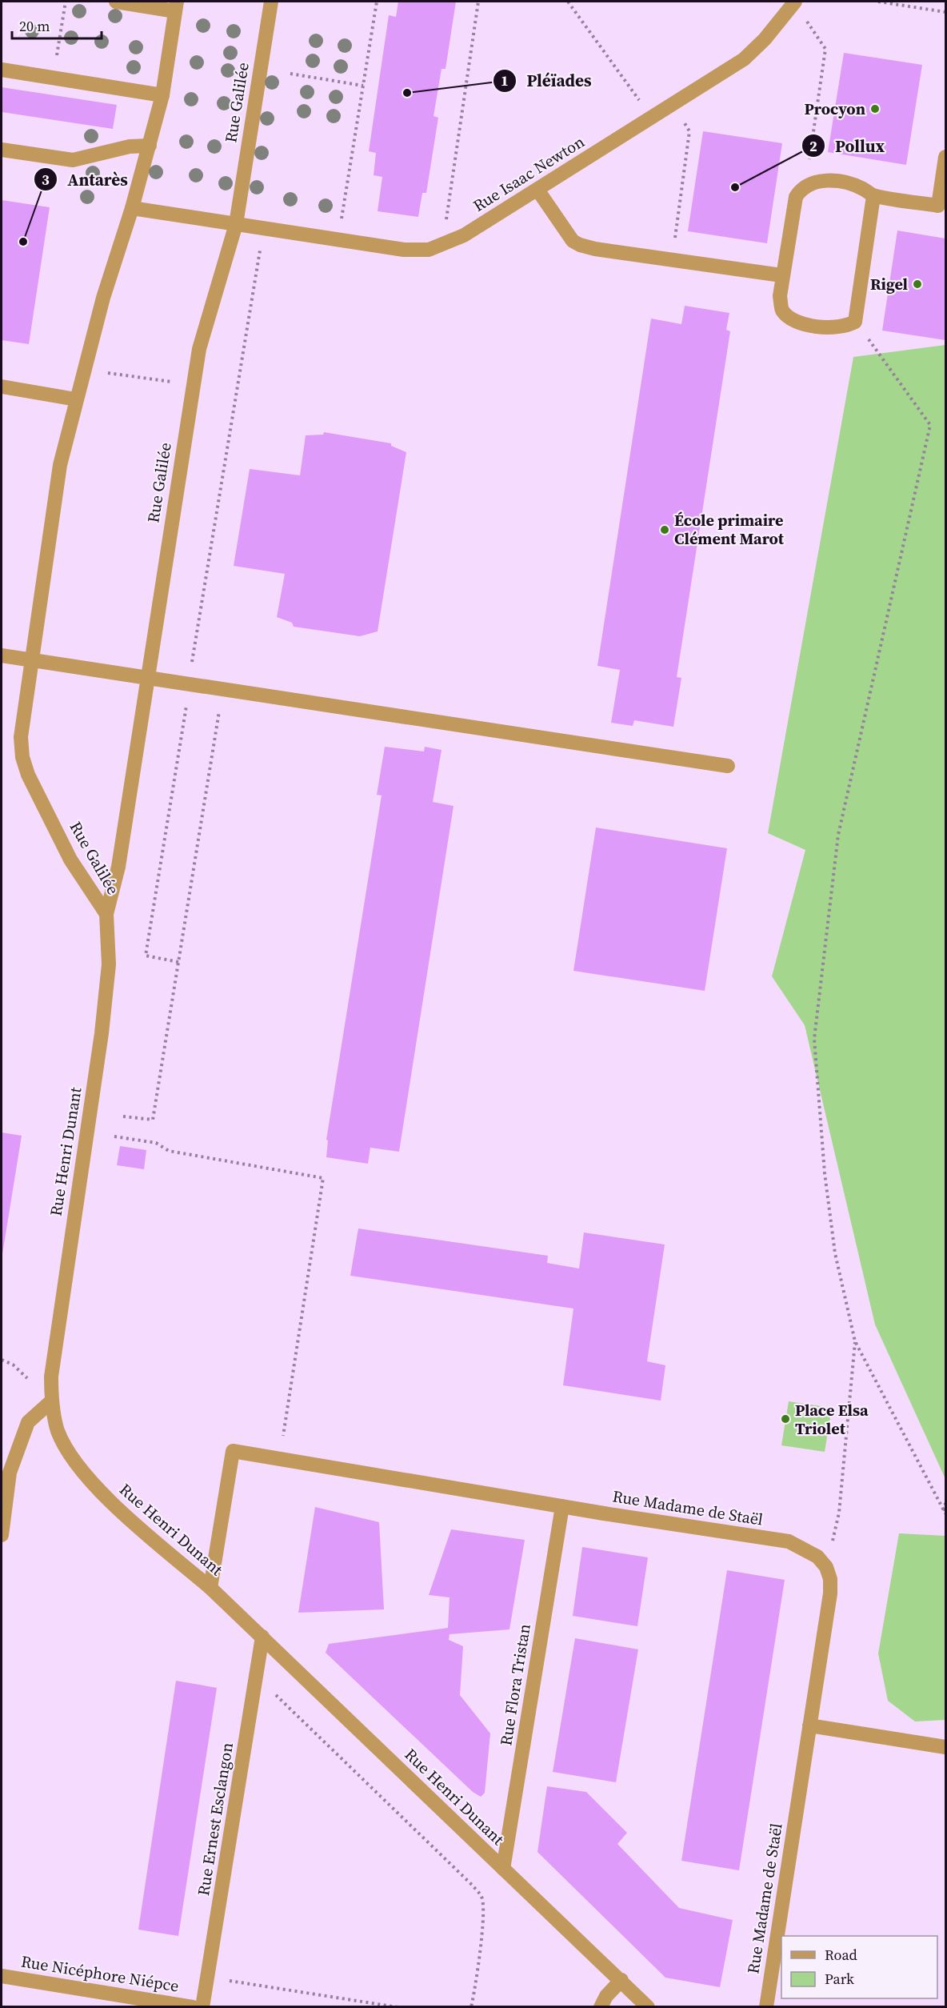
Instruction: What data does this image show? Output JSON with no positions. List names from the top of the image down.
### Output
{
  "streets": {
    "street": [
      "Rue Galilée",
      "Rue Isaac Newton",
      "Rue Henri Dunant",
      "Rue Madame de Staël",
      "Rue Flora Tristan",
      "Rue Ernest Esclangon",
      "Rue Nicéphore Niépce"
    ]
  },
  "crossings": [
    ["Rue Galilée", "Rue Isaac Newton"],
    ["Rue Galilée", "Rue Henri Dunant"],
    ["Rue Henri Dunant", "Rue Madame de Staël"],
    ["Rue Henri Dunant", "Rue Flora Tristan"],
    ["Rue Henri Dunant", "Rue Ernest Esclangon"],
    ["Rue Madame de Staël", "Rue Flora Tristan"]
  ],
  "places": [
    "Pléïades",
    "Procyon",
    "Pollux",
    "Antarès",
    "Rigel",
    "École primaire Clément Marot",
    "Place Elsa Triolet"
  ],
  "legend": ["Road", "Park"],
  "scale_bar": "20 m"
}
